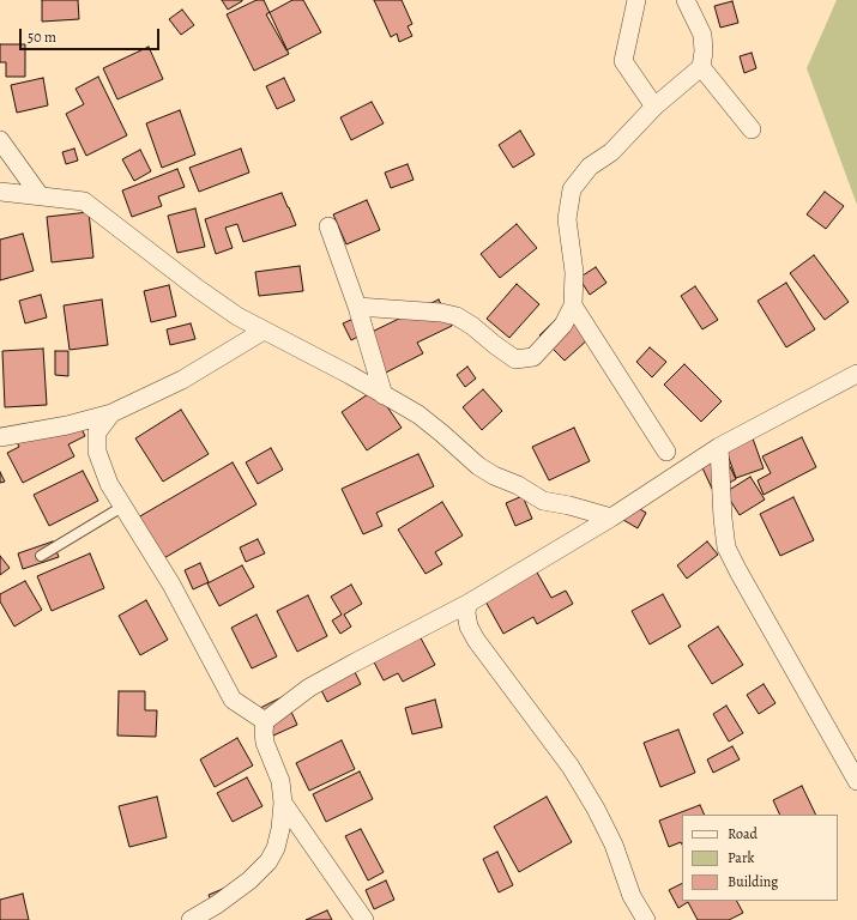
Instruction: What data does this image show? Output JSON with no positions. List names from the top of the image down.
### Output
{
  "legend": ["Road", "Park", "Building"],
  "scale_bar": "50 m"
}
